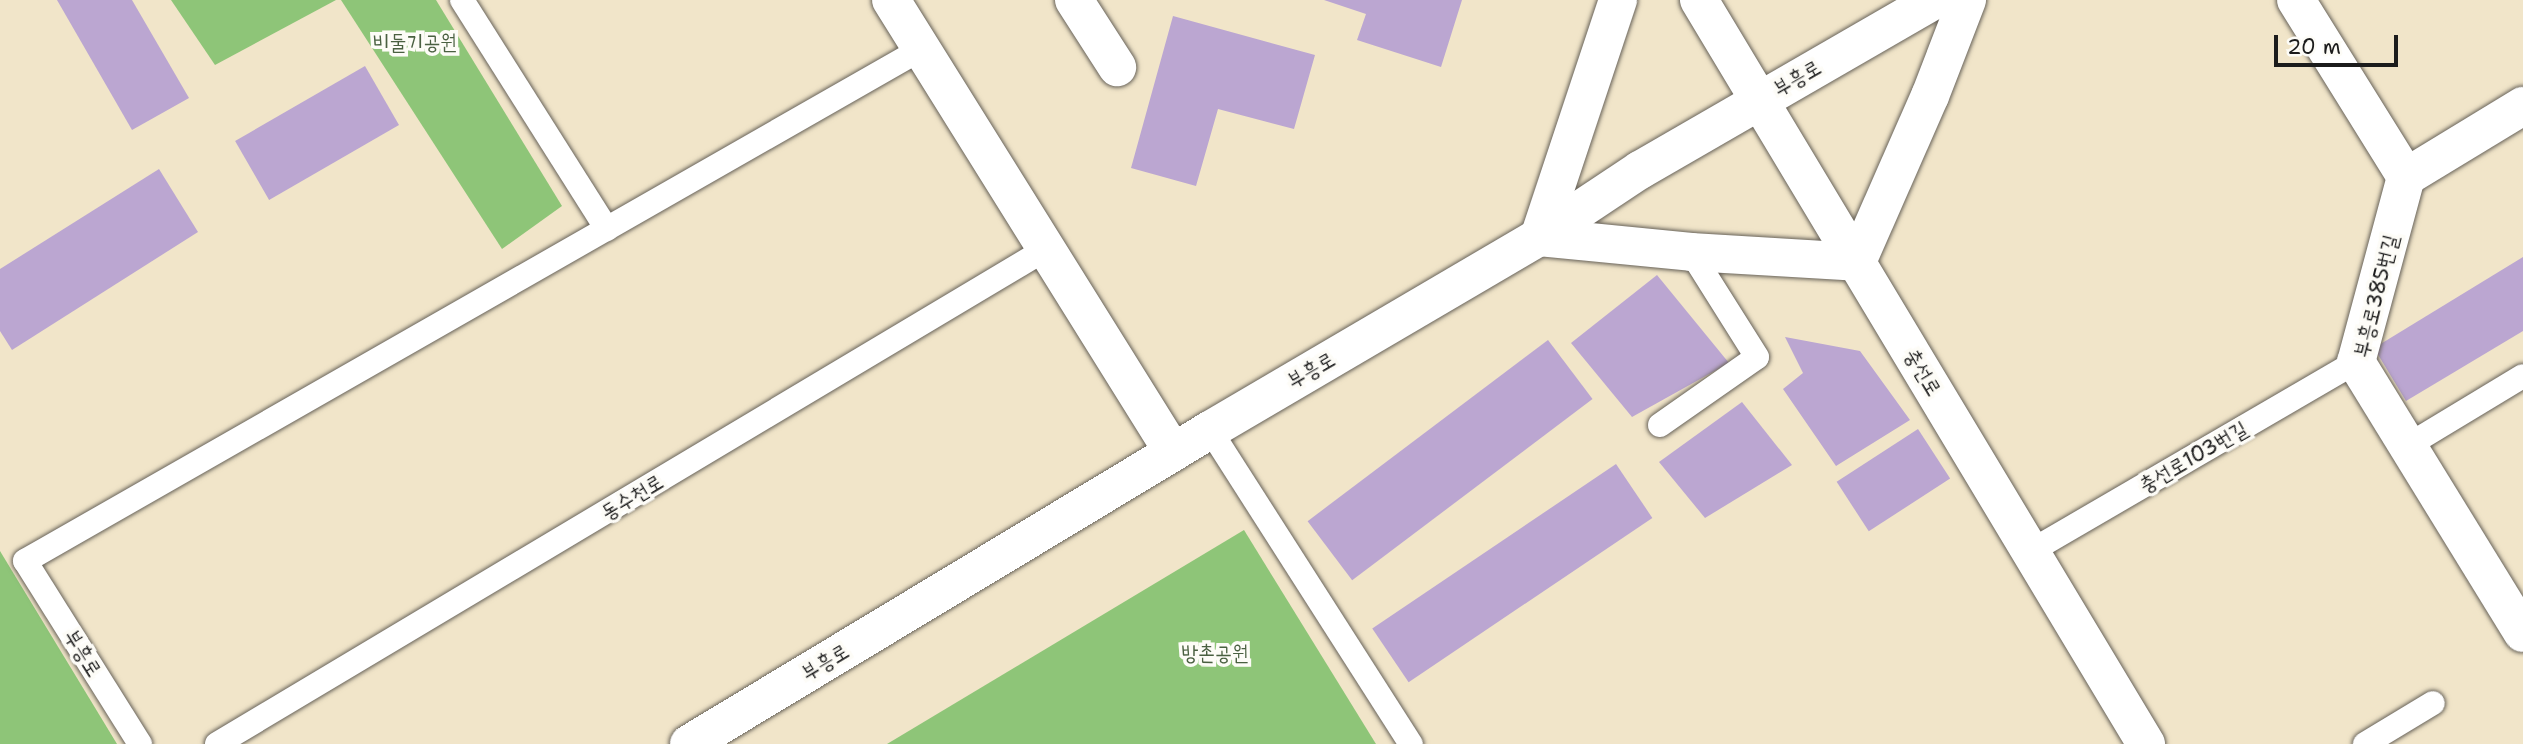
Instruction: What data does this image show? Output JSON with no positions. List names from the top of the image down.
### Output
{
  "streets": {
    "street": ["부흥로", "부흥로385번길", "충선로"],
    "lane": ["충선로103번길", "동수천로"]
  },
  "crossings": [
    ["부흥로", "충선로"],
    ["부흥로385번길", "충선로103번길"],
    ["충선로", "충선로103번길"]
  ],
  "parks": ["비둘기공원", "방촌공원"],
  "scale_bar": "20 m"
}
